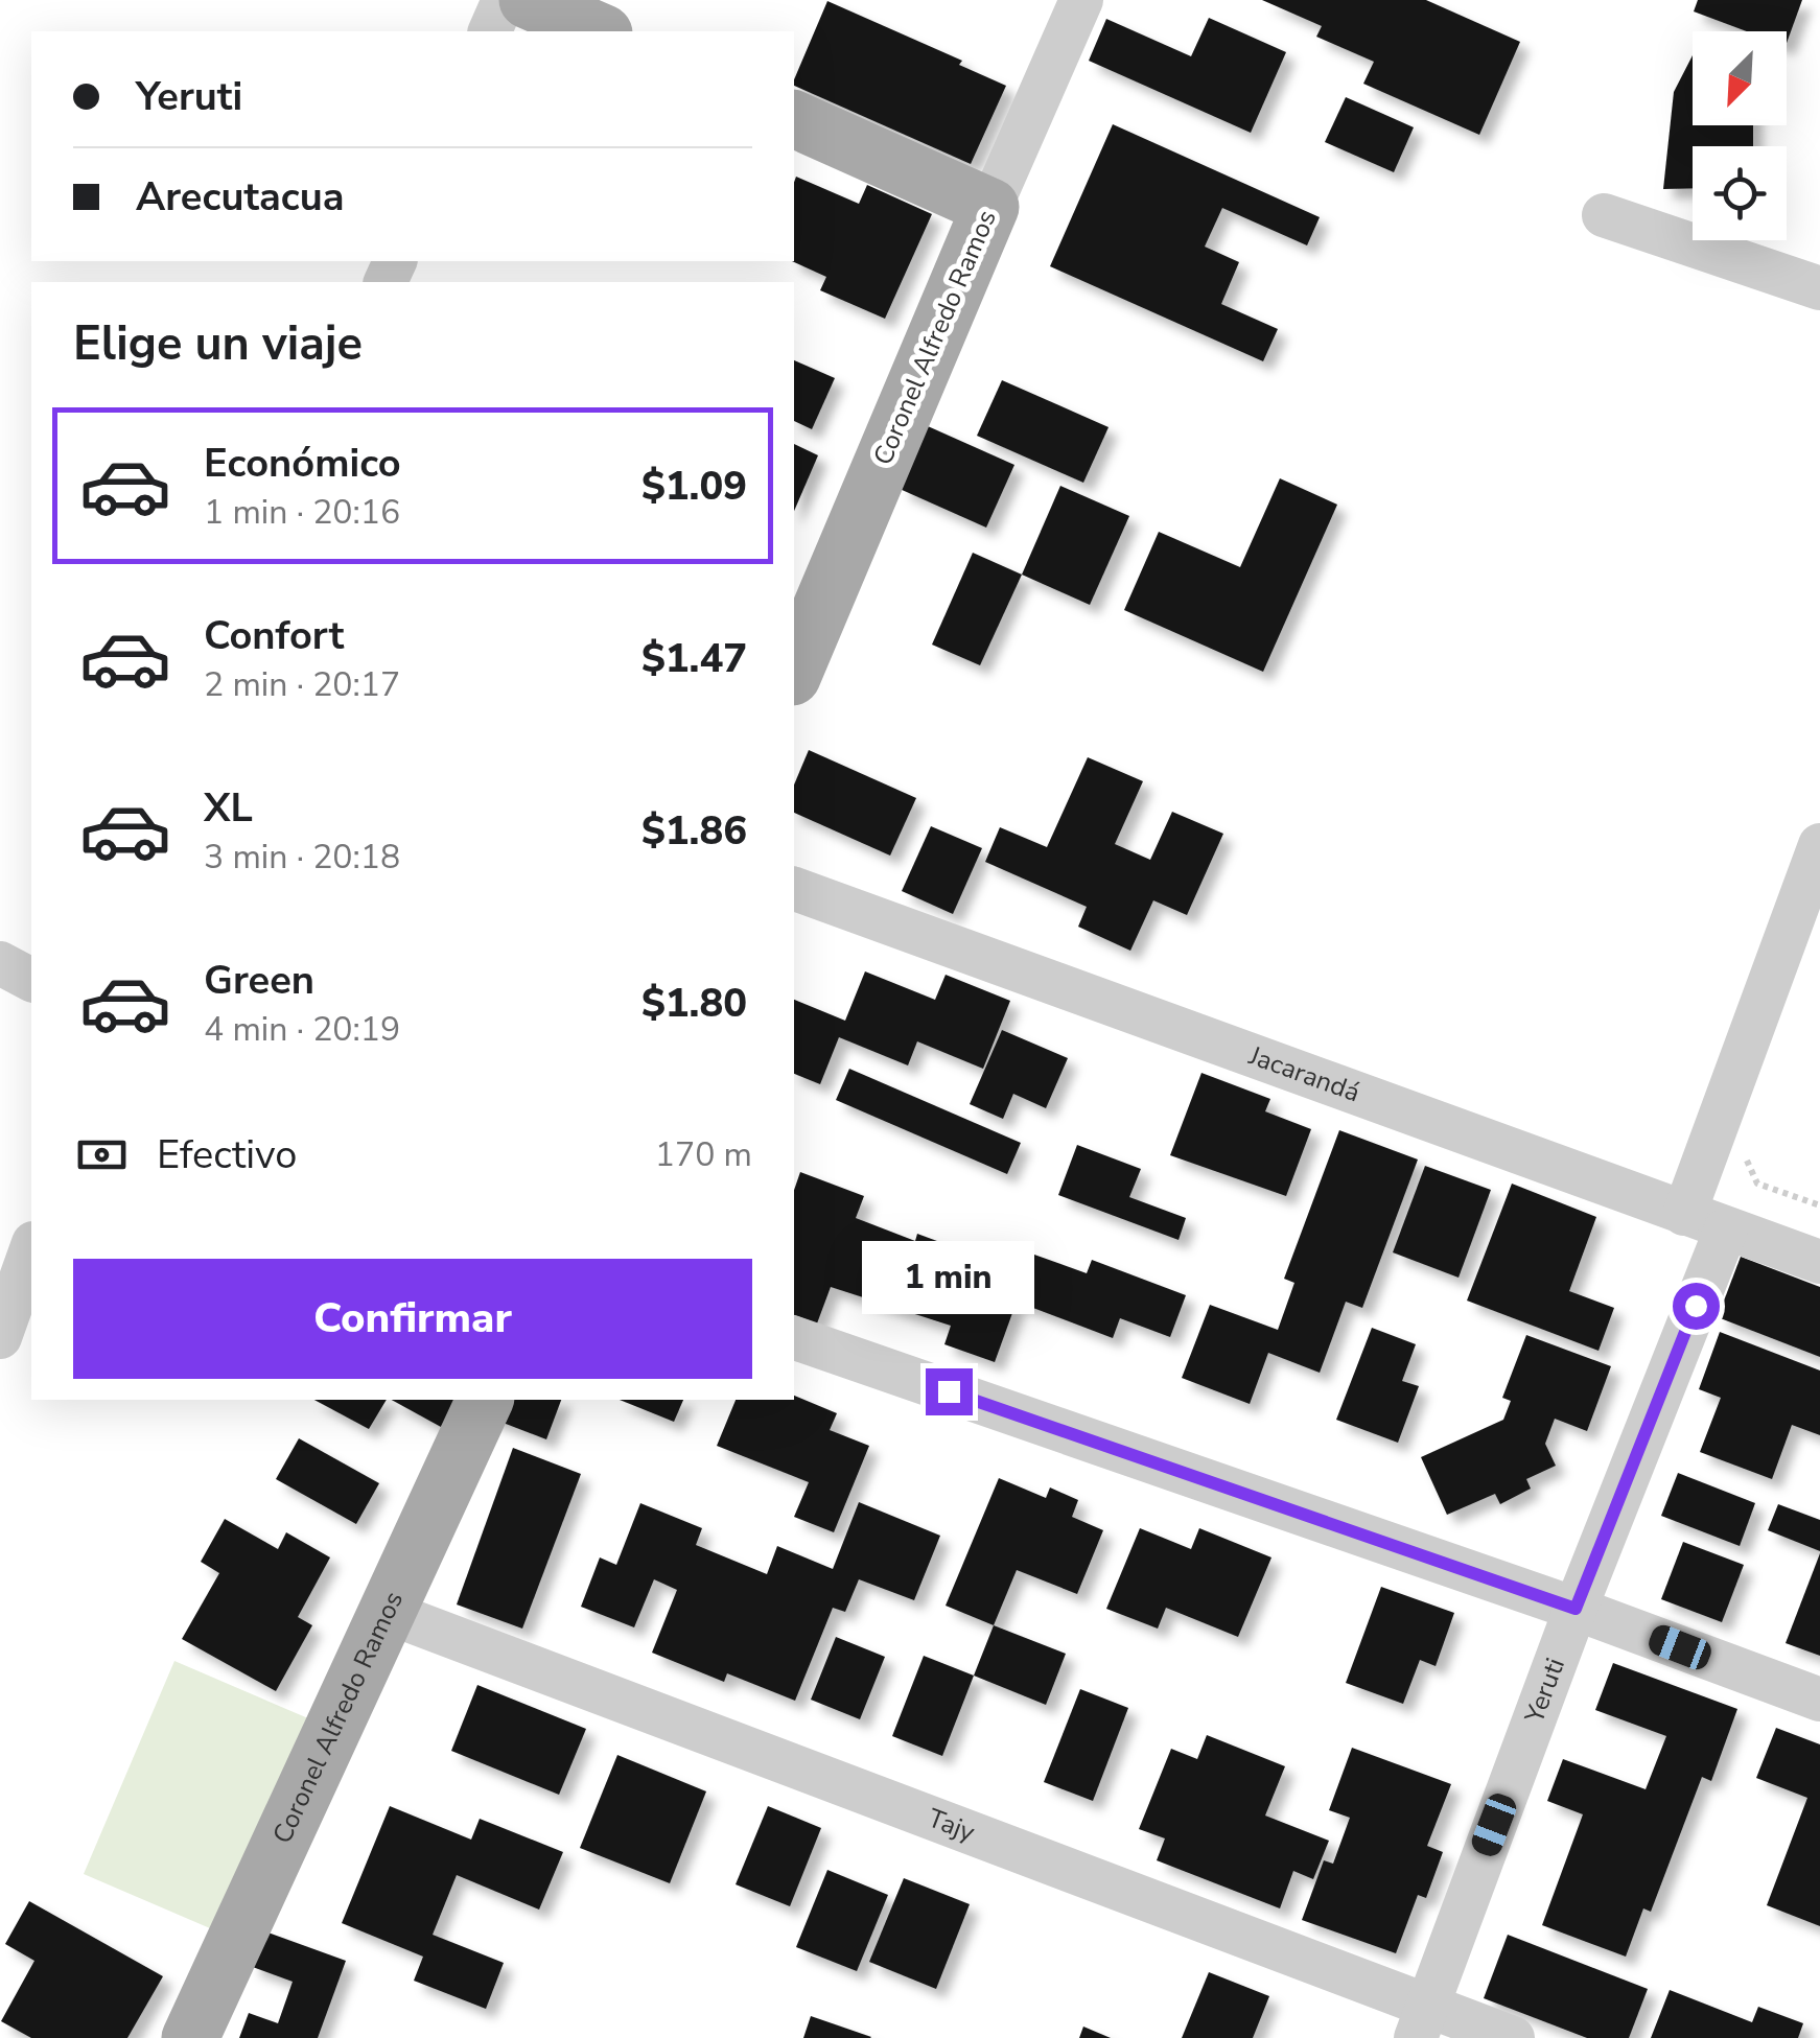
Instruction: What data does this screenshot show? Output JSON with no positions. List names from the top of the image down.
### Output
{
  "streets": {
    "main road": ["Coronel Alfredo Ramos"],
    "street": ["Jacarandá", "Yeruti", "Tajy"]
  },
  "crossings": [
    ["Coronel Alfredo Ramos", "Tajy"],
    ["Jacarandá", "Yeruti"],
    ["Yeruti", "Tajy"]
  ],
  "north": "bottom left",
  "page": {
    "banner": ["Yeruti", "Arecutacua"],
    "heading": "Elige un viaje",
    "list": [
      {
        "name": "Económico",
        "note": "1 min · 20:16",
        "value": "$1.09"
      },
      {
        "name": "Confort",
        "note": "2 min · 20:17",
        "value": "$1.47"
      },
      {
        "name": "XL",
        "note": "3 min · 20:18",
        "value": "$1.86"
      },
      {
        "name": "Green",
        "note": "4 min · 20:19",
        "value": "$1.80"
      }
    ],
    "pay": ["Efectivo", "170 m"],
    "buttons": "Confirmar",
    "bubble": "1 min"
  }
}
